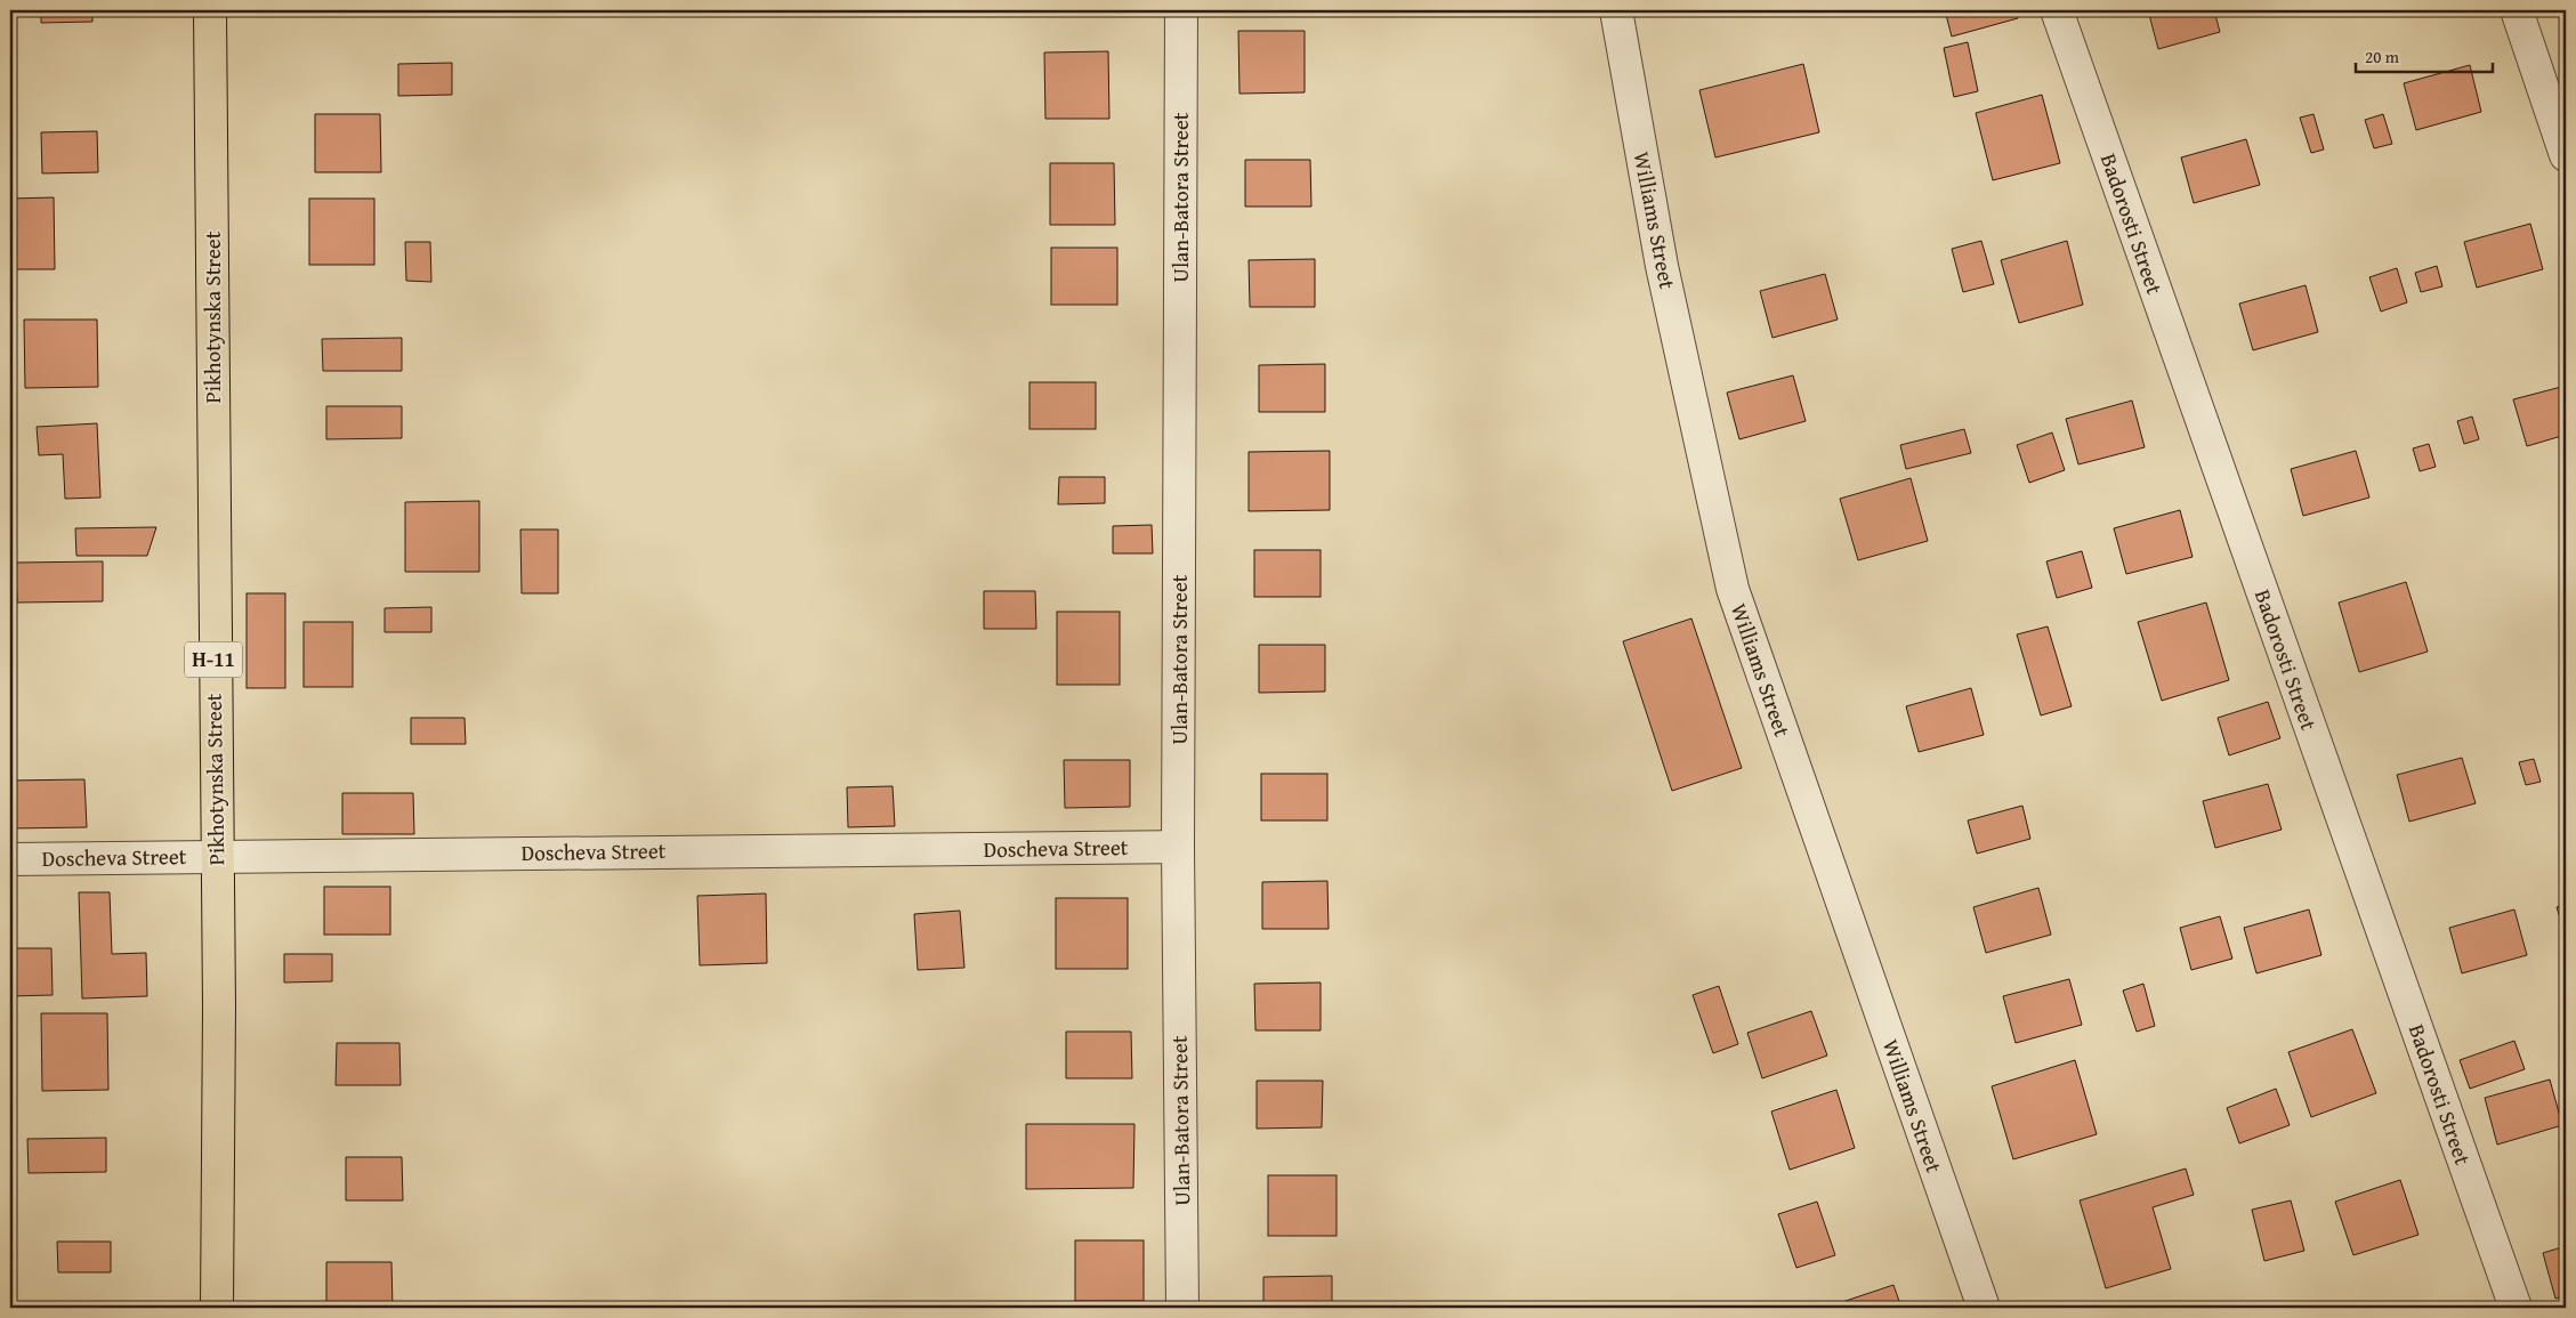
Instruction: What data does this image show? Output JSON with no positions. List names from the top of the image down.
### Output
{
  "streets": {
    "main road": ["Pikhotynska Street", "Н-11"],
    "street": [
      "Ulan-Batora Street",
      "Williams Street",
      "Badorosti Street",
      "Doscheva Street"
    ]
  },
  "crossings": [
    ["Ulan-Batora Street", "Doscheva Street"],
    ["Pikhotynska Street", "Doscheva Street"]
  ],
  "scale_bar": "20 m"
}
